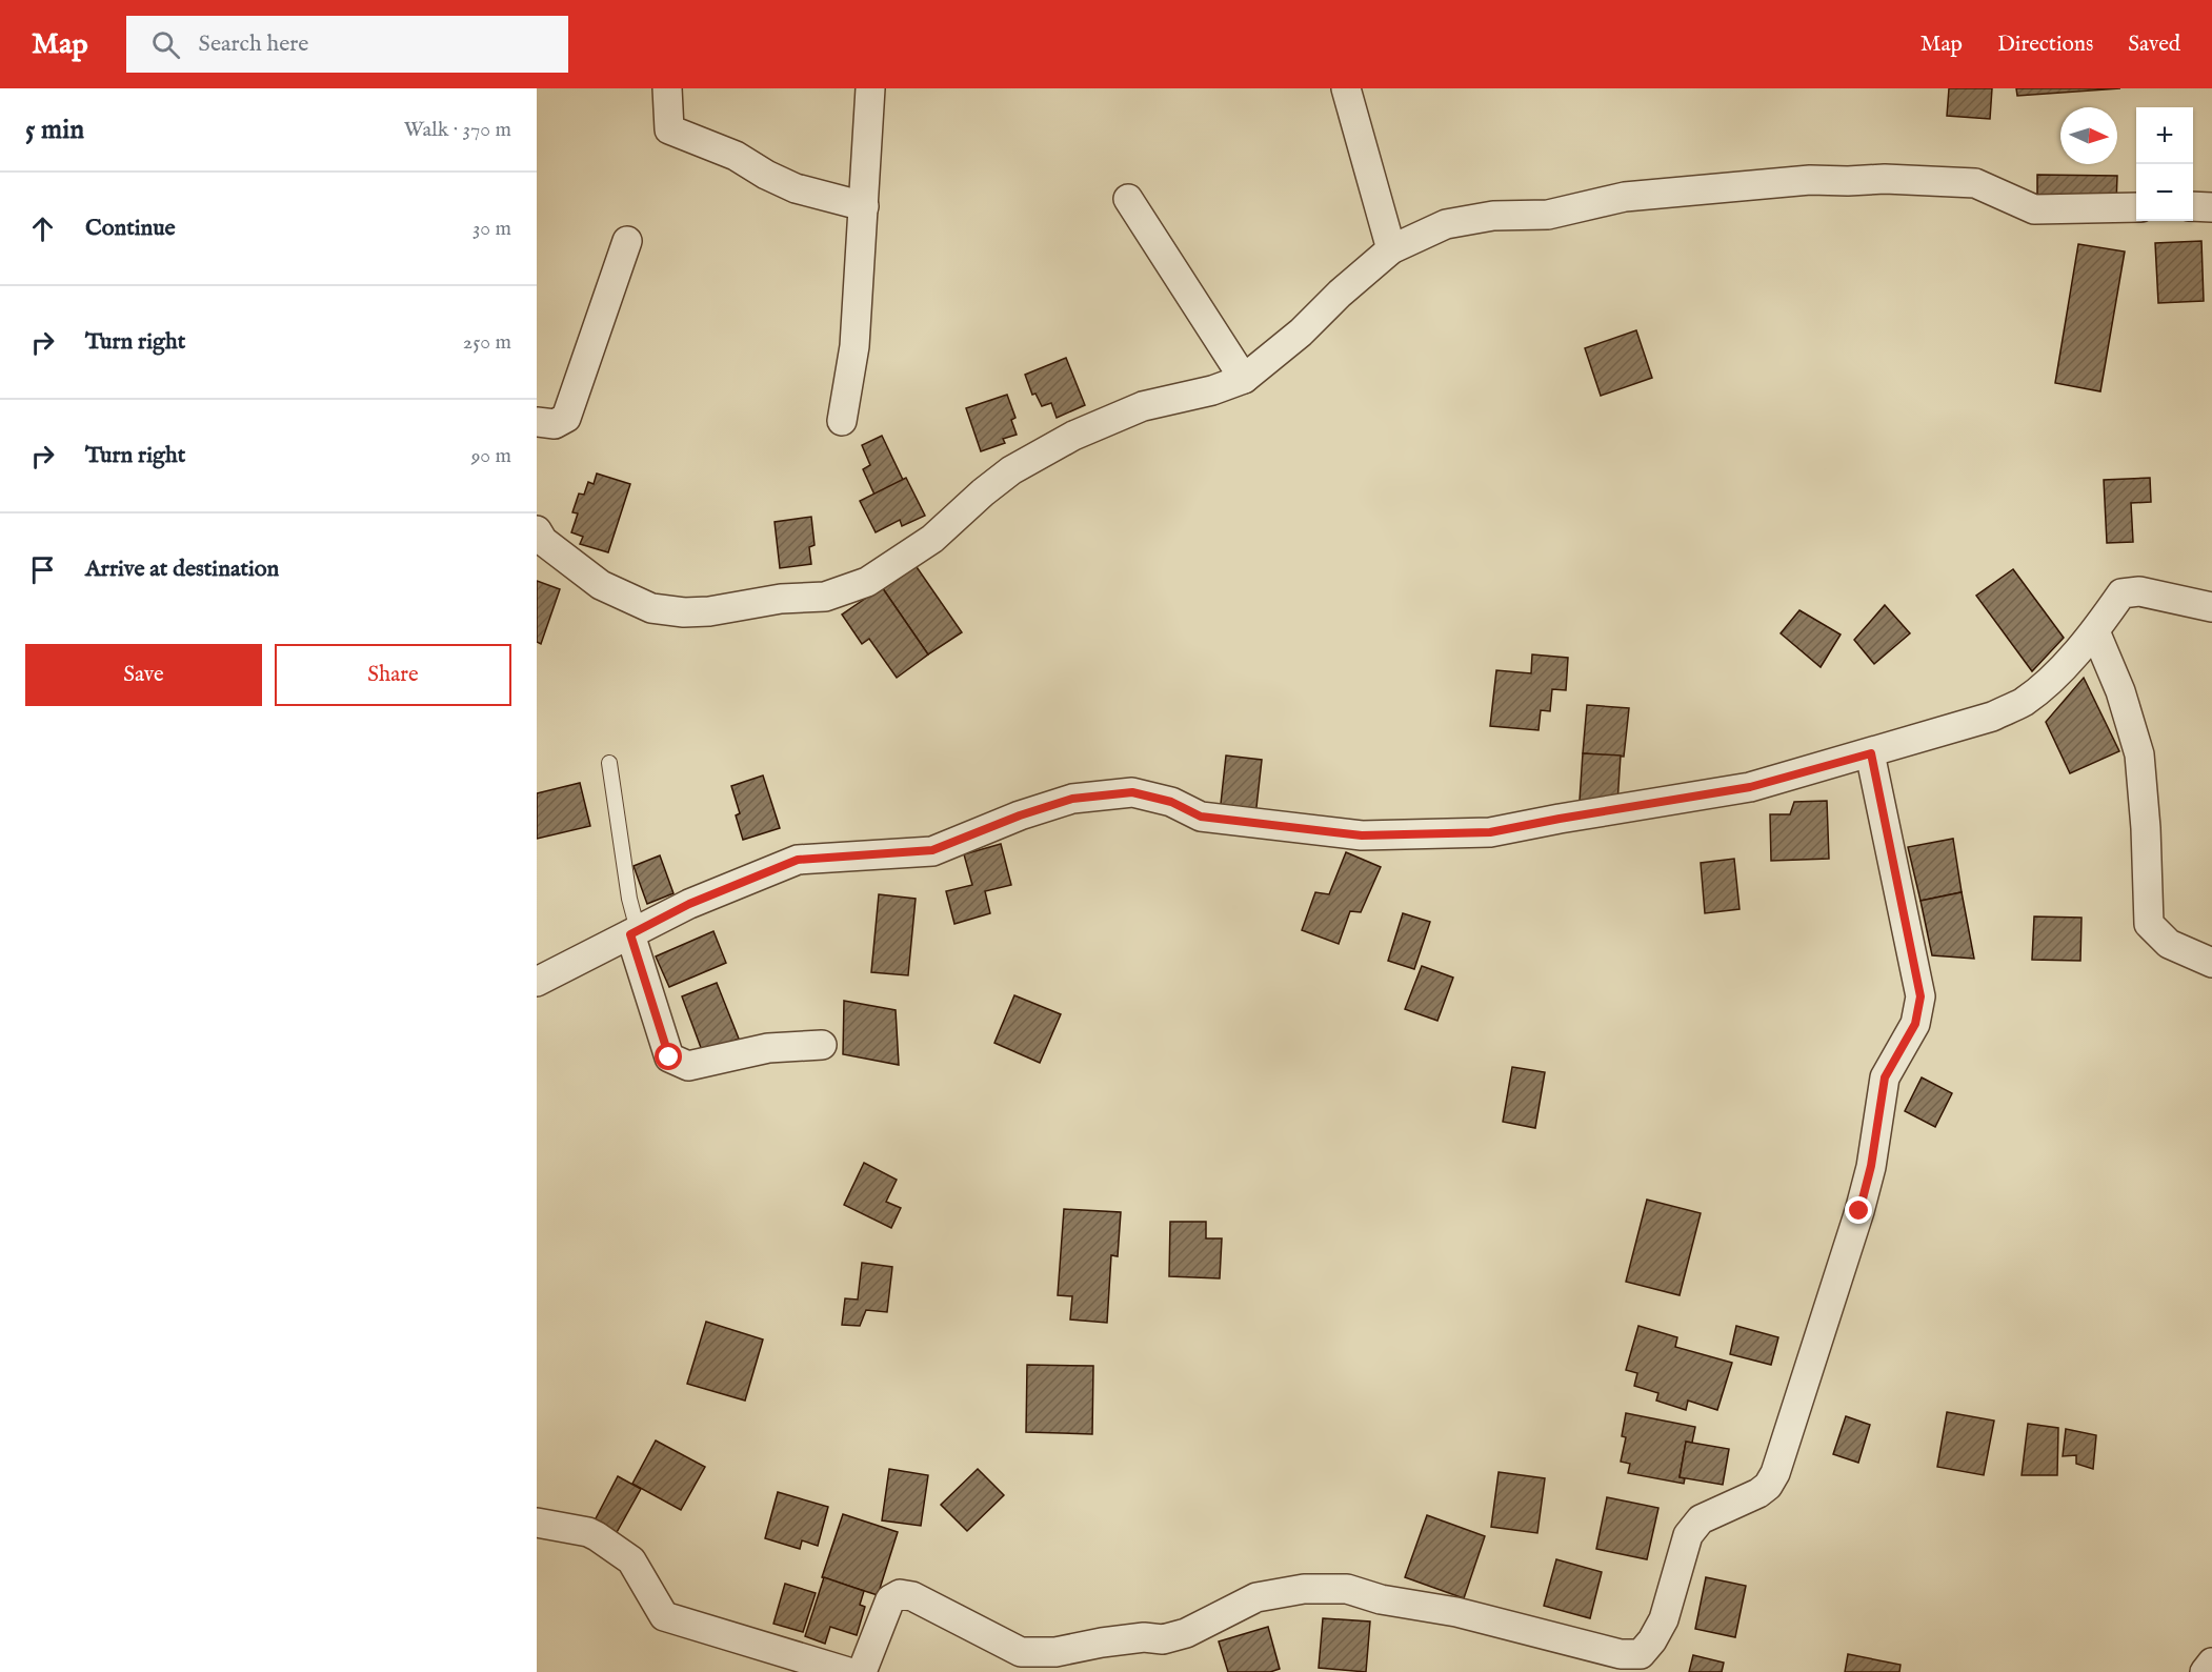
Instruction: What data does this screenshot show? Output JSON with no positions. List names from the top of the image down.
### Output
{
  "north": "right",
  "page": {
    "header": "Map",
    "search": "Search here",
    "nav": ["Map", "Directions", "Saved"],
    "heading": ["5 min", "Walk · 370 m"],
    "map_buttons": ["+", "−"],
    "list": [
      ["Continue", "30 m"],
      ["Turn right", "250 m"],
      ["Turn right", "90 m"],
      "Arrive at destination"
    ],
    "buttons": ["Save", "Share"]
  }
}
